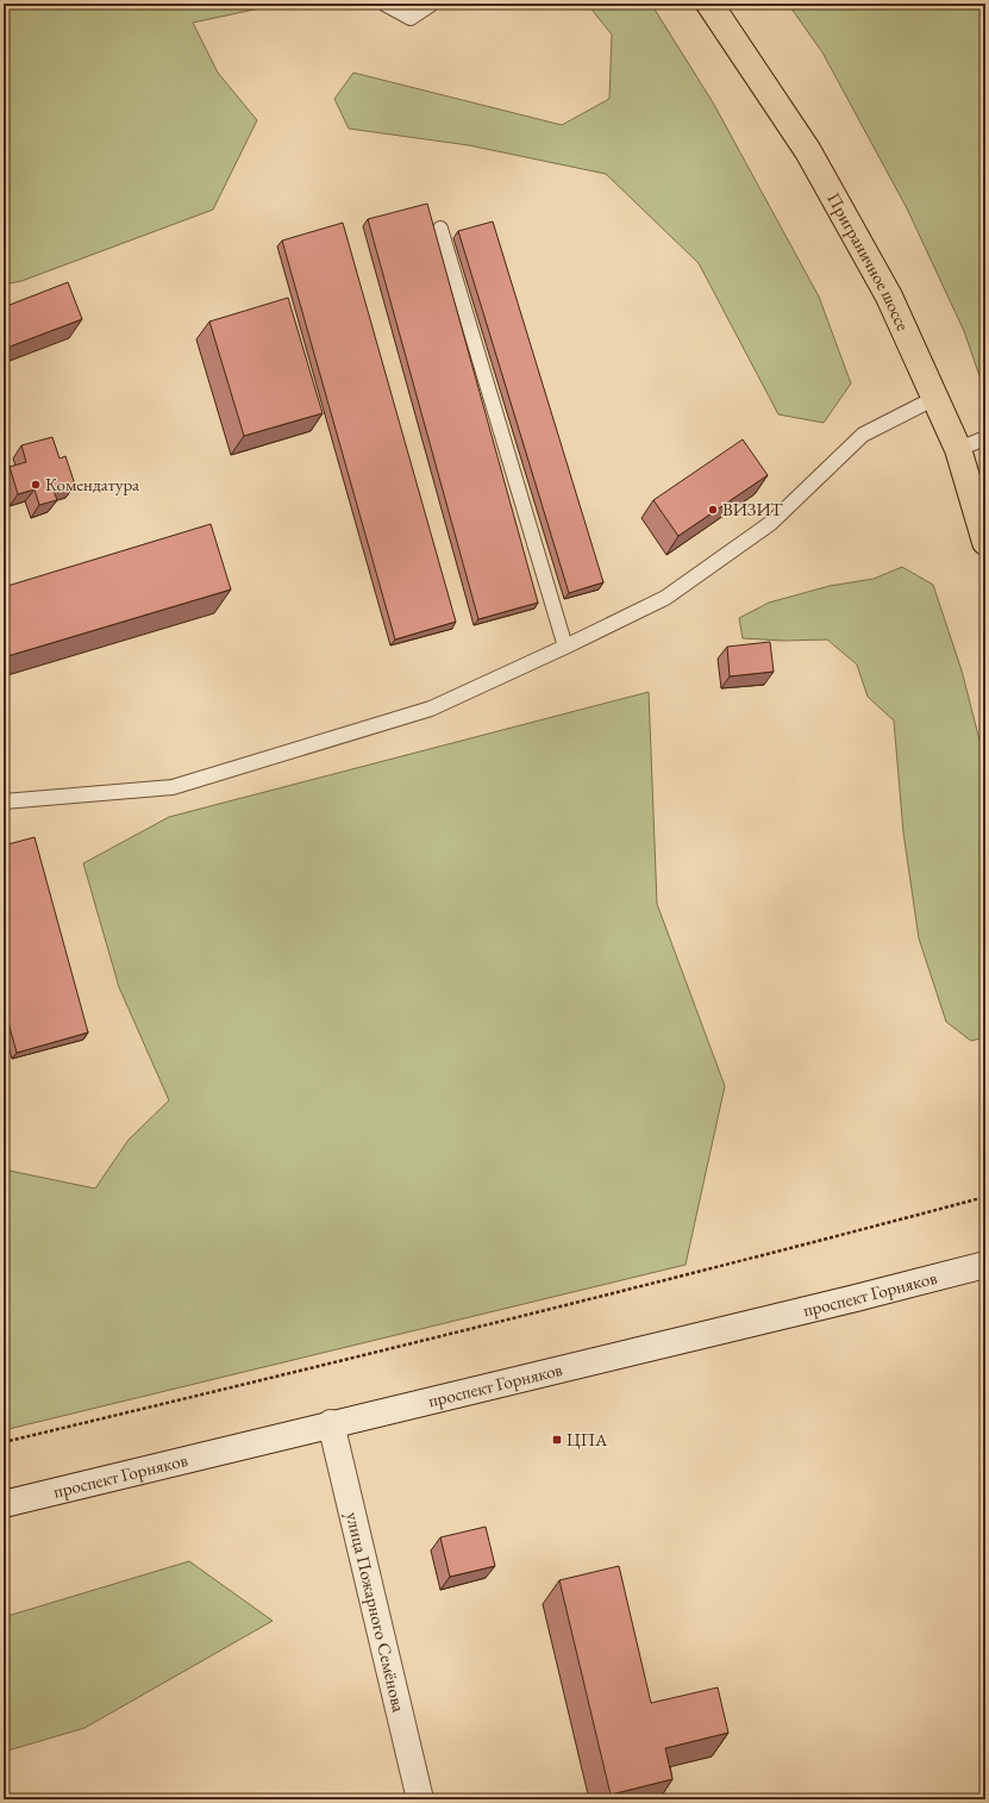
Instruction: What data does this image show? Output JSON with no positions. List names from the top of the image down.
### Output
{
  "streets": {
    "main road": ["Приграничное шоссе", "проспект Горняков", "улица Пожарного Семёнова"]
  },
  "crossings": [
    ["проспект Горняков", "улица Пожарного Семёнова"]
  ],
  "places": {
    "other": ["Комендатура", "ВИЗИТ"],
    "transit": ["ЦПА"]
  }
}
